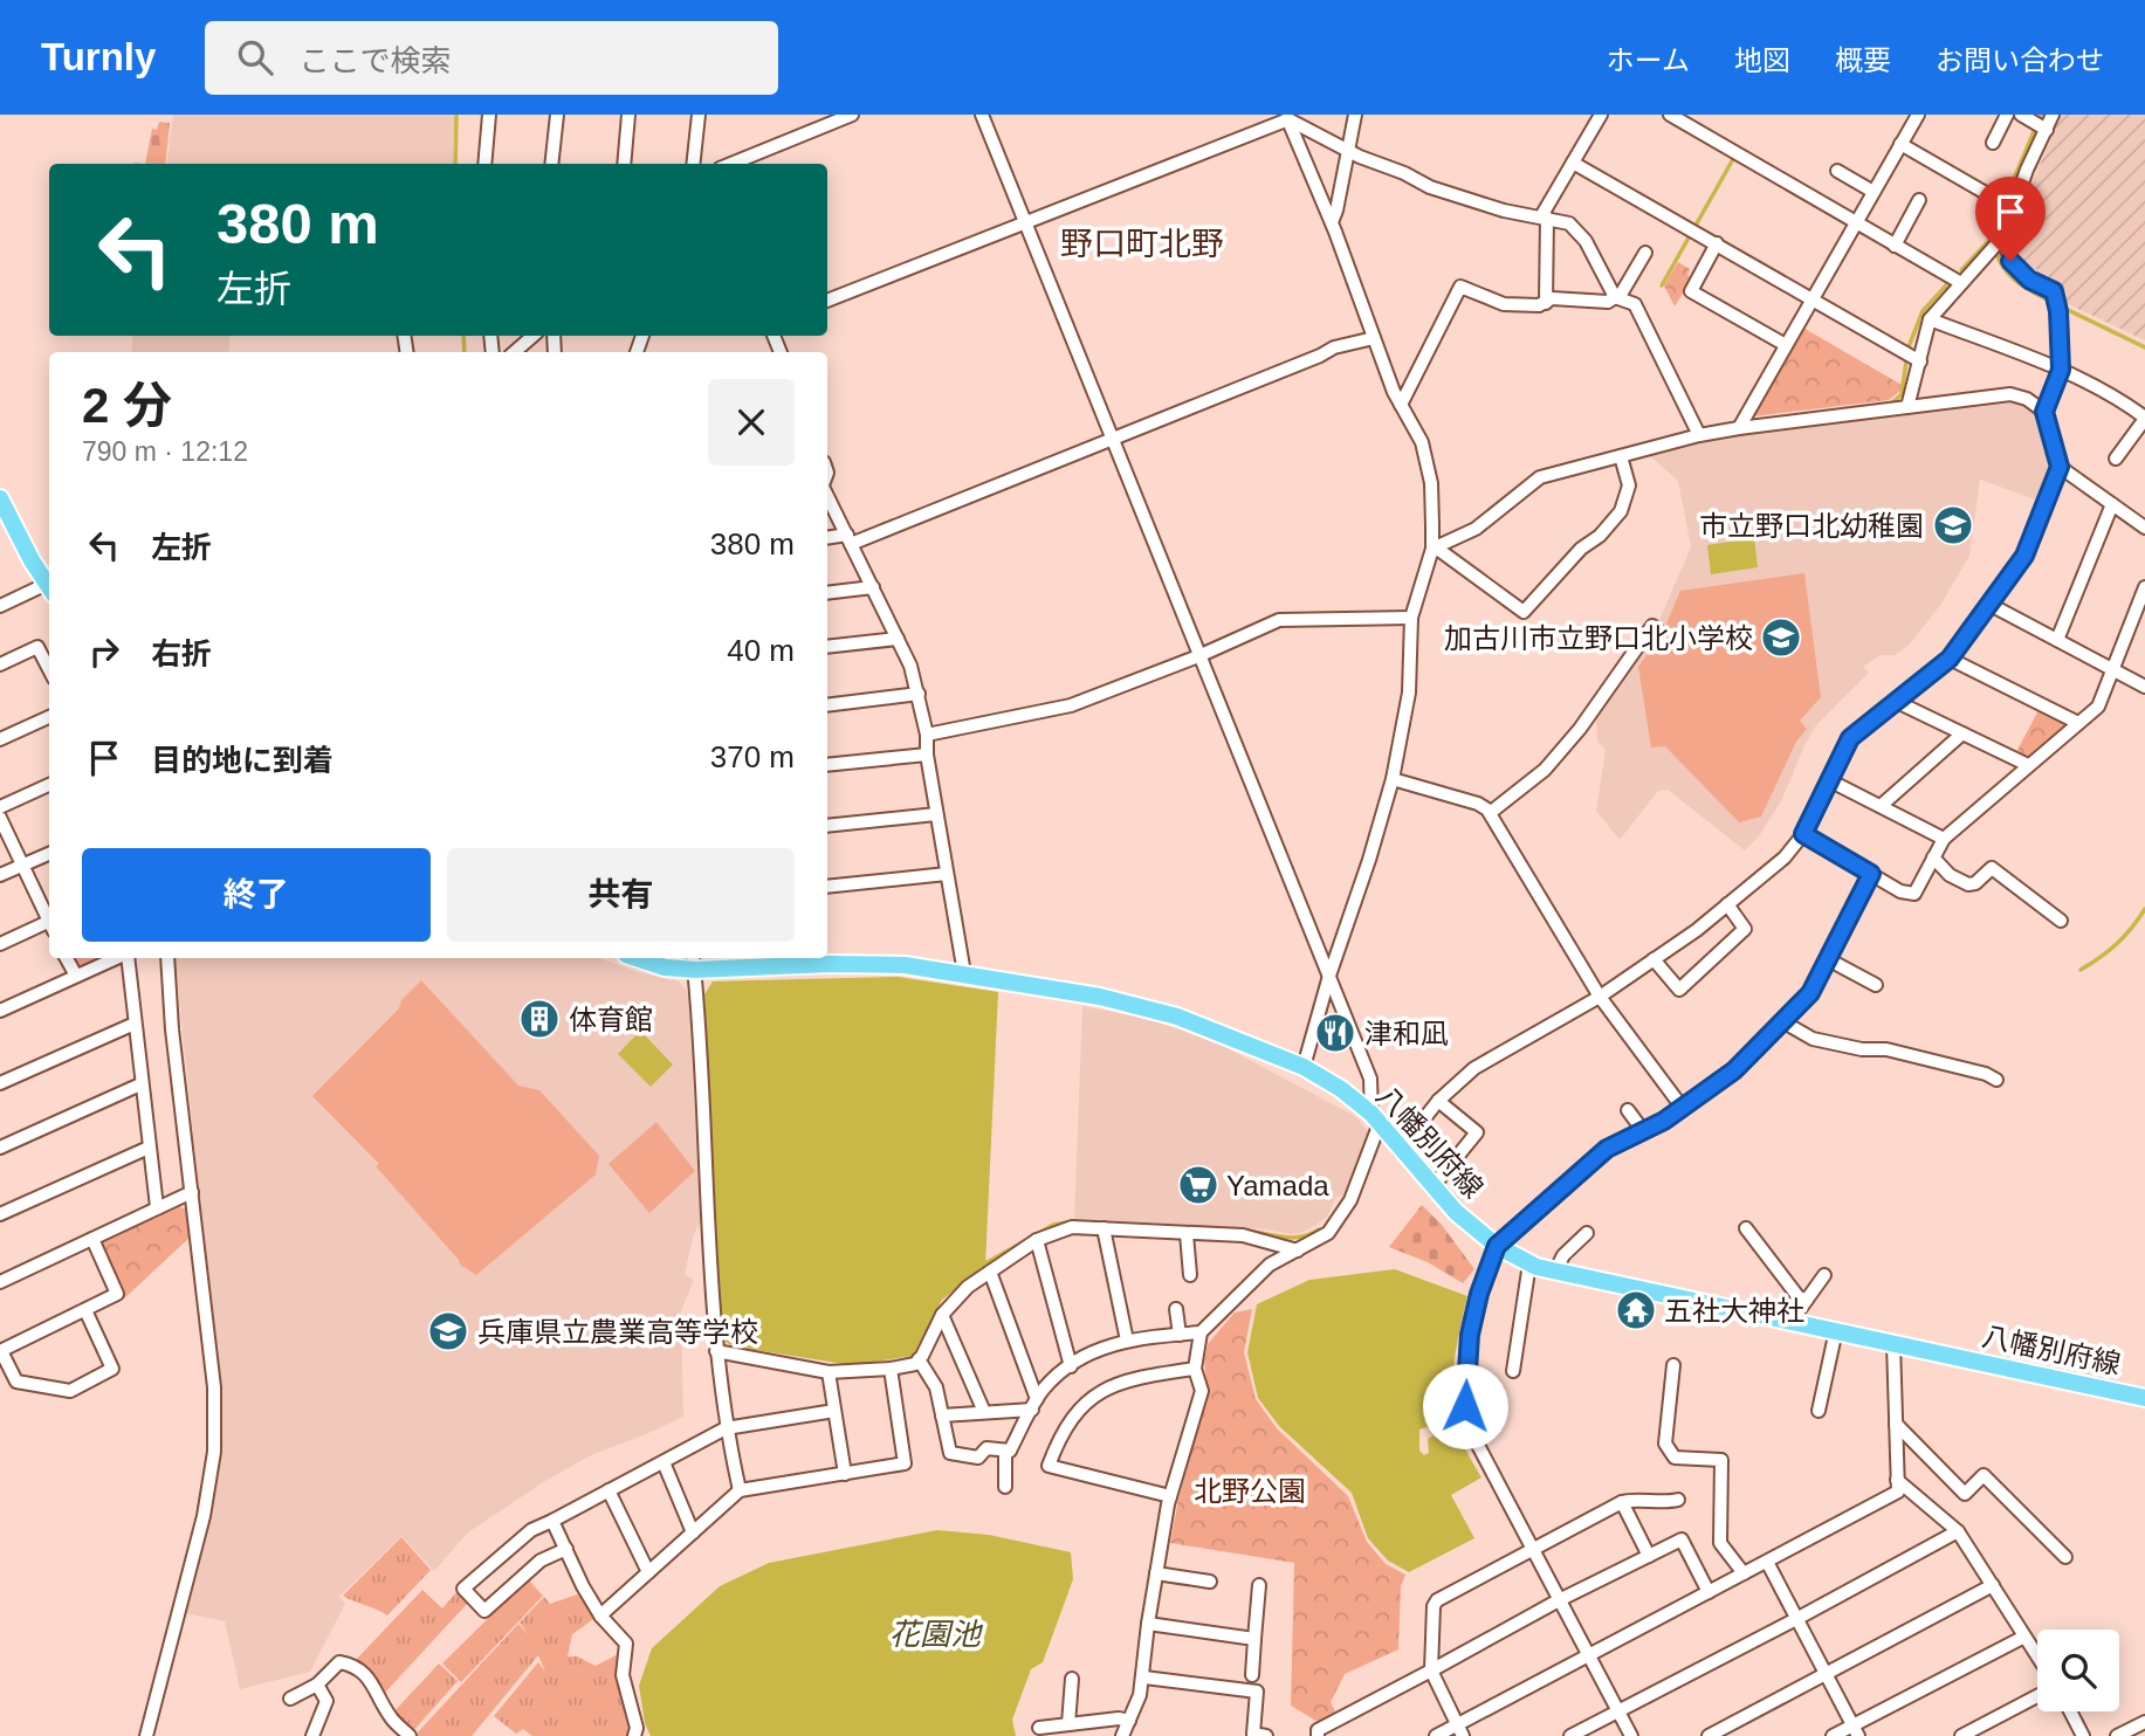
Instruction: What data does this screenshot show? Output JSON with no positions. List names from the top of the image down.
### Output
{
  "streets": {
    "main road": ["八幡別府線"]
  },
  "districts": ["野口町北野"],
  "water": ["花園池"],
  "parks": ["北野公園"],
  "places": {
    "school or university": ["市立野口北幼稚園", "加古川市立野口北小学校", "兵庫県立農業高等学校"],
    "building": ["体育館"],
    "restaurant": ["津和凪"],
    "supermarket": ["Yamada"],
    "temple": ["五社大神社"]
  },
  "page": {
    "header": "Turnly",
    "search": "ここで検索",
    "nav": [
      "ホーム",
      "地図",
      "概要",
      "お問い合わせ"
    ],
    "turn": ["380 m", "左折"],
    "heading": ["2 分", "790 m · 12:12"],
    "list": [
      {
        "name": "左折",
        "value": "380 m"
      },
      {
        "name": "右折",
        "value": "40 m"
      },
      {
        "name": "目的地に到着",
        "value": "370 m"
      }
    ],
    "buttons": ["終了", "共有"]
  }
}
